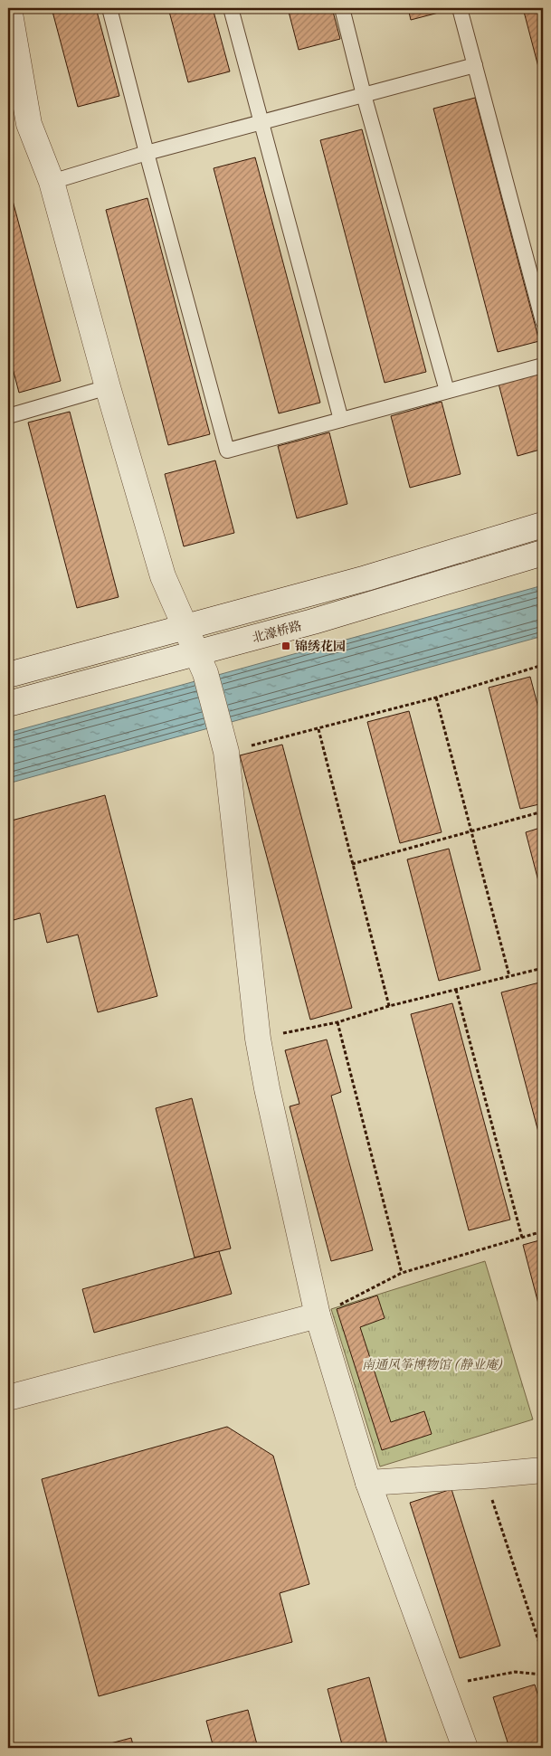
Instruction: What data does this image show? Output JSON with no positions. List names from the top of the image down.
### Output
{
  "streets": {
    "street": ["北濠桥路"]
  },
  "parks": ["南通风筝博物馆 (静业庵)"],
  "places": {
    "transit": ["锦绣花园"]
  }
}
